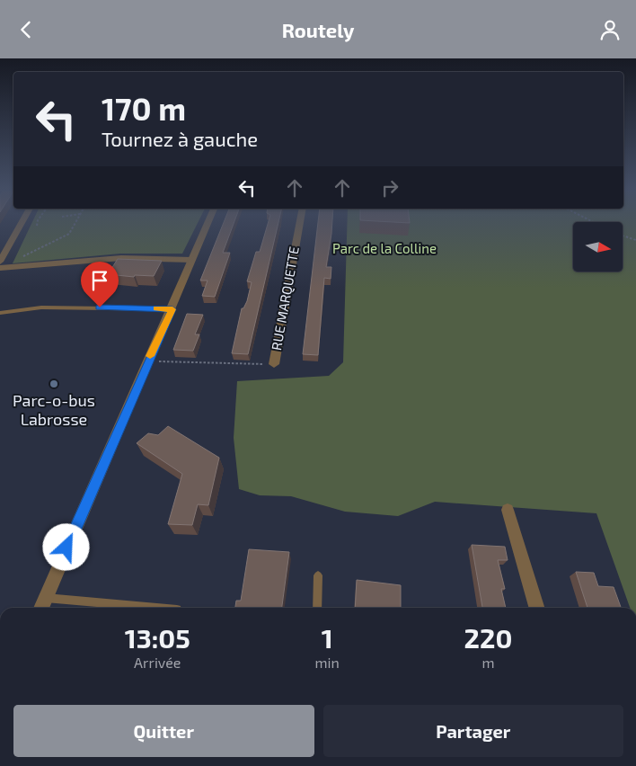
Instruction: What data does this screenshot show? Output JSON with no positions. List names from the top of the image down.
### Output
{
  "streets": {
    "street": ["RUE MARQUETTE"]
  },
  "parks": ["Parc de la Colline"],
  "places": ["Parc-o-bus Labrosse"],
  "north": "right",
  "page": {
    "header": "Routely",
    "turn": ["170 m", "Tournez à gauche"],
    "eta": [
      "13:05",
      "Arrivée",
      "1",
      "min",
      "220",
      "m"
    ],
    "buttons": ["Quitter", "Partager"]
  }
}
